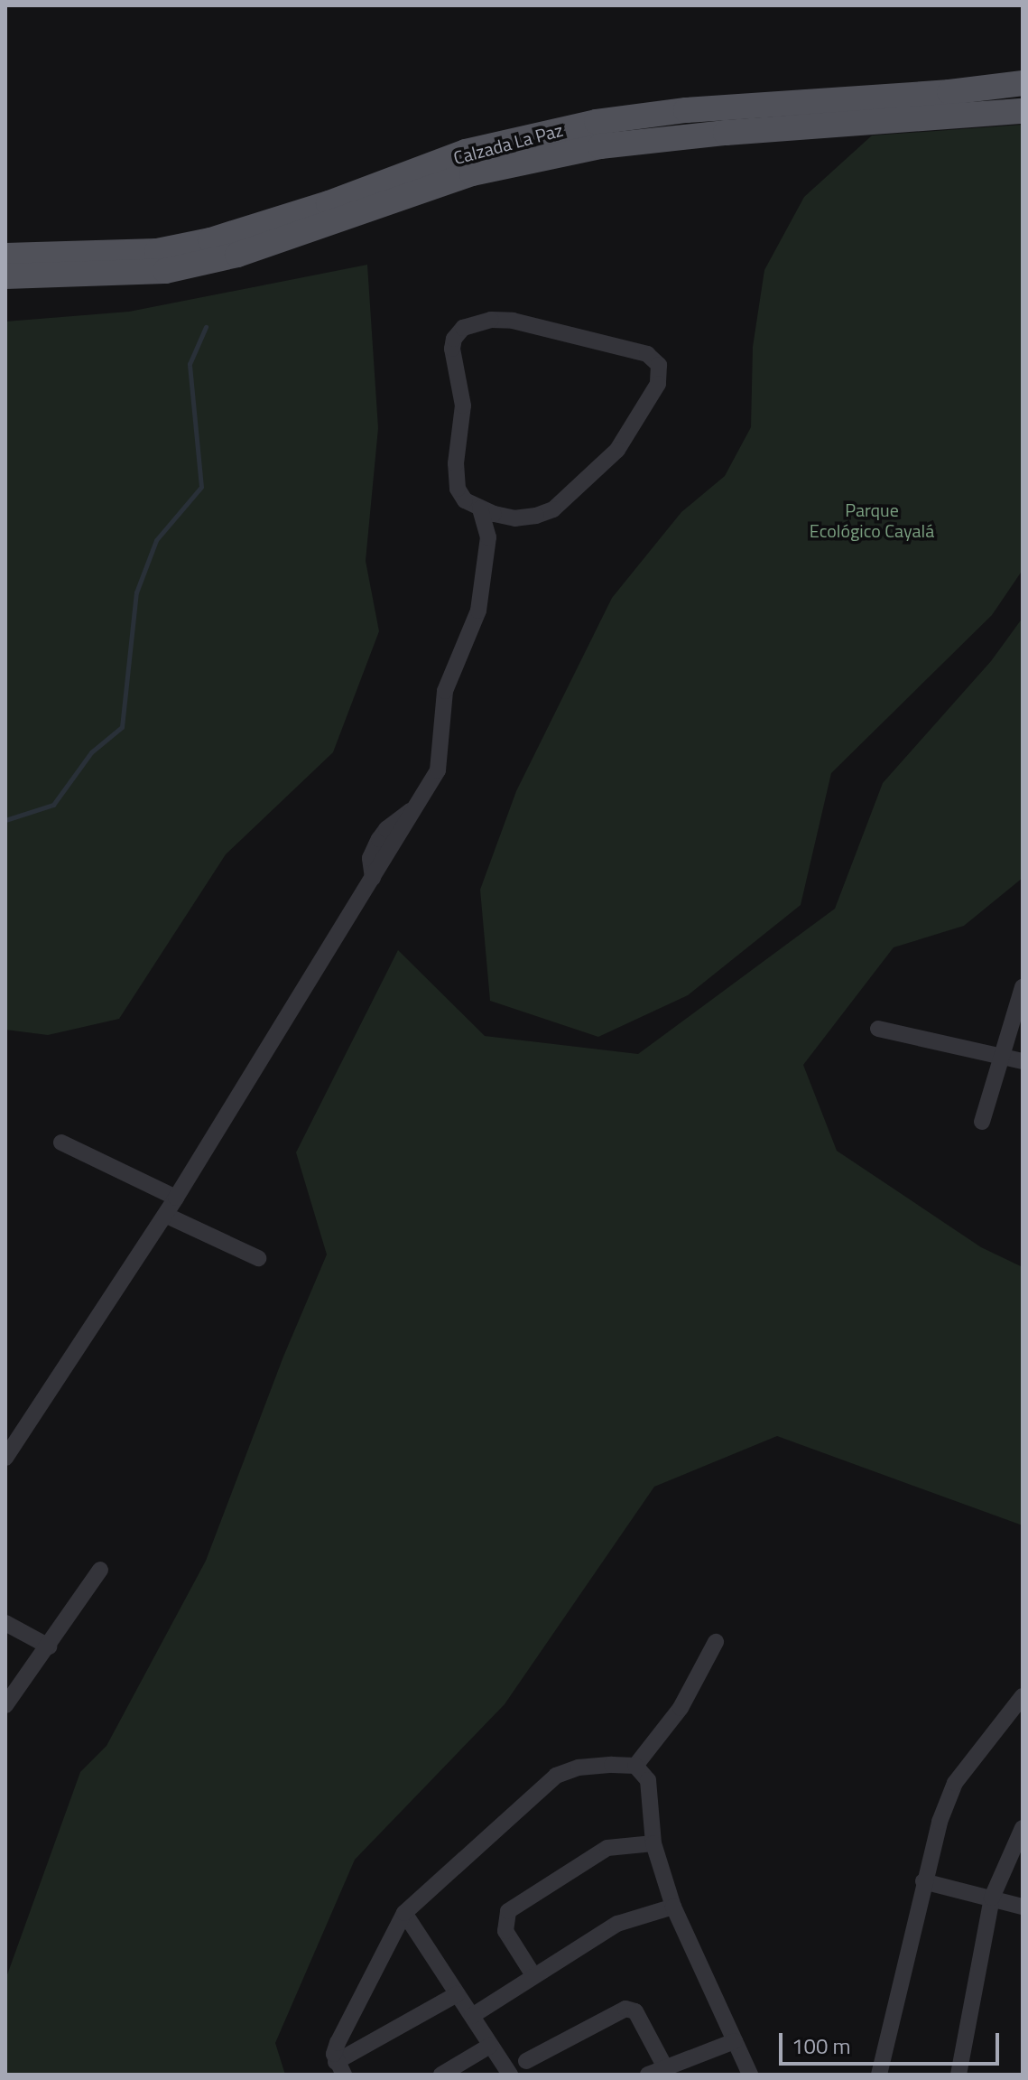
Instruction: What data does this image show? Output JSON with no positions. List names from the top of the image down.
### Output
{
  "streets": {
    "main road": ["Calzada La Paz"]
  },
  "parks": ["Parque Ecológico Cayalá"],
  "scale_bar": "100 m"
}
